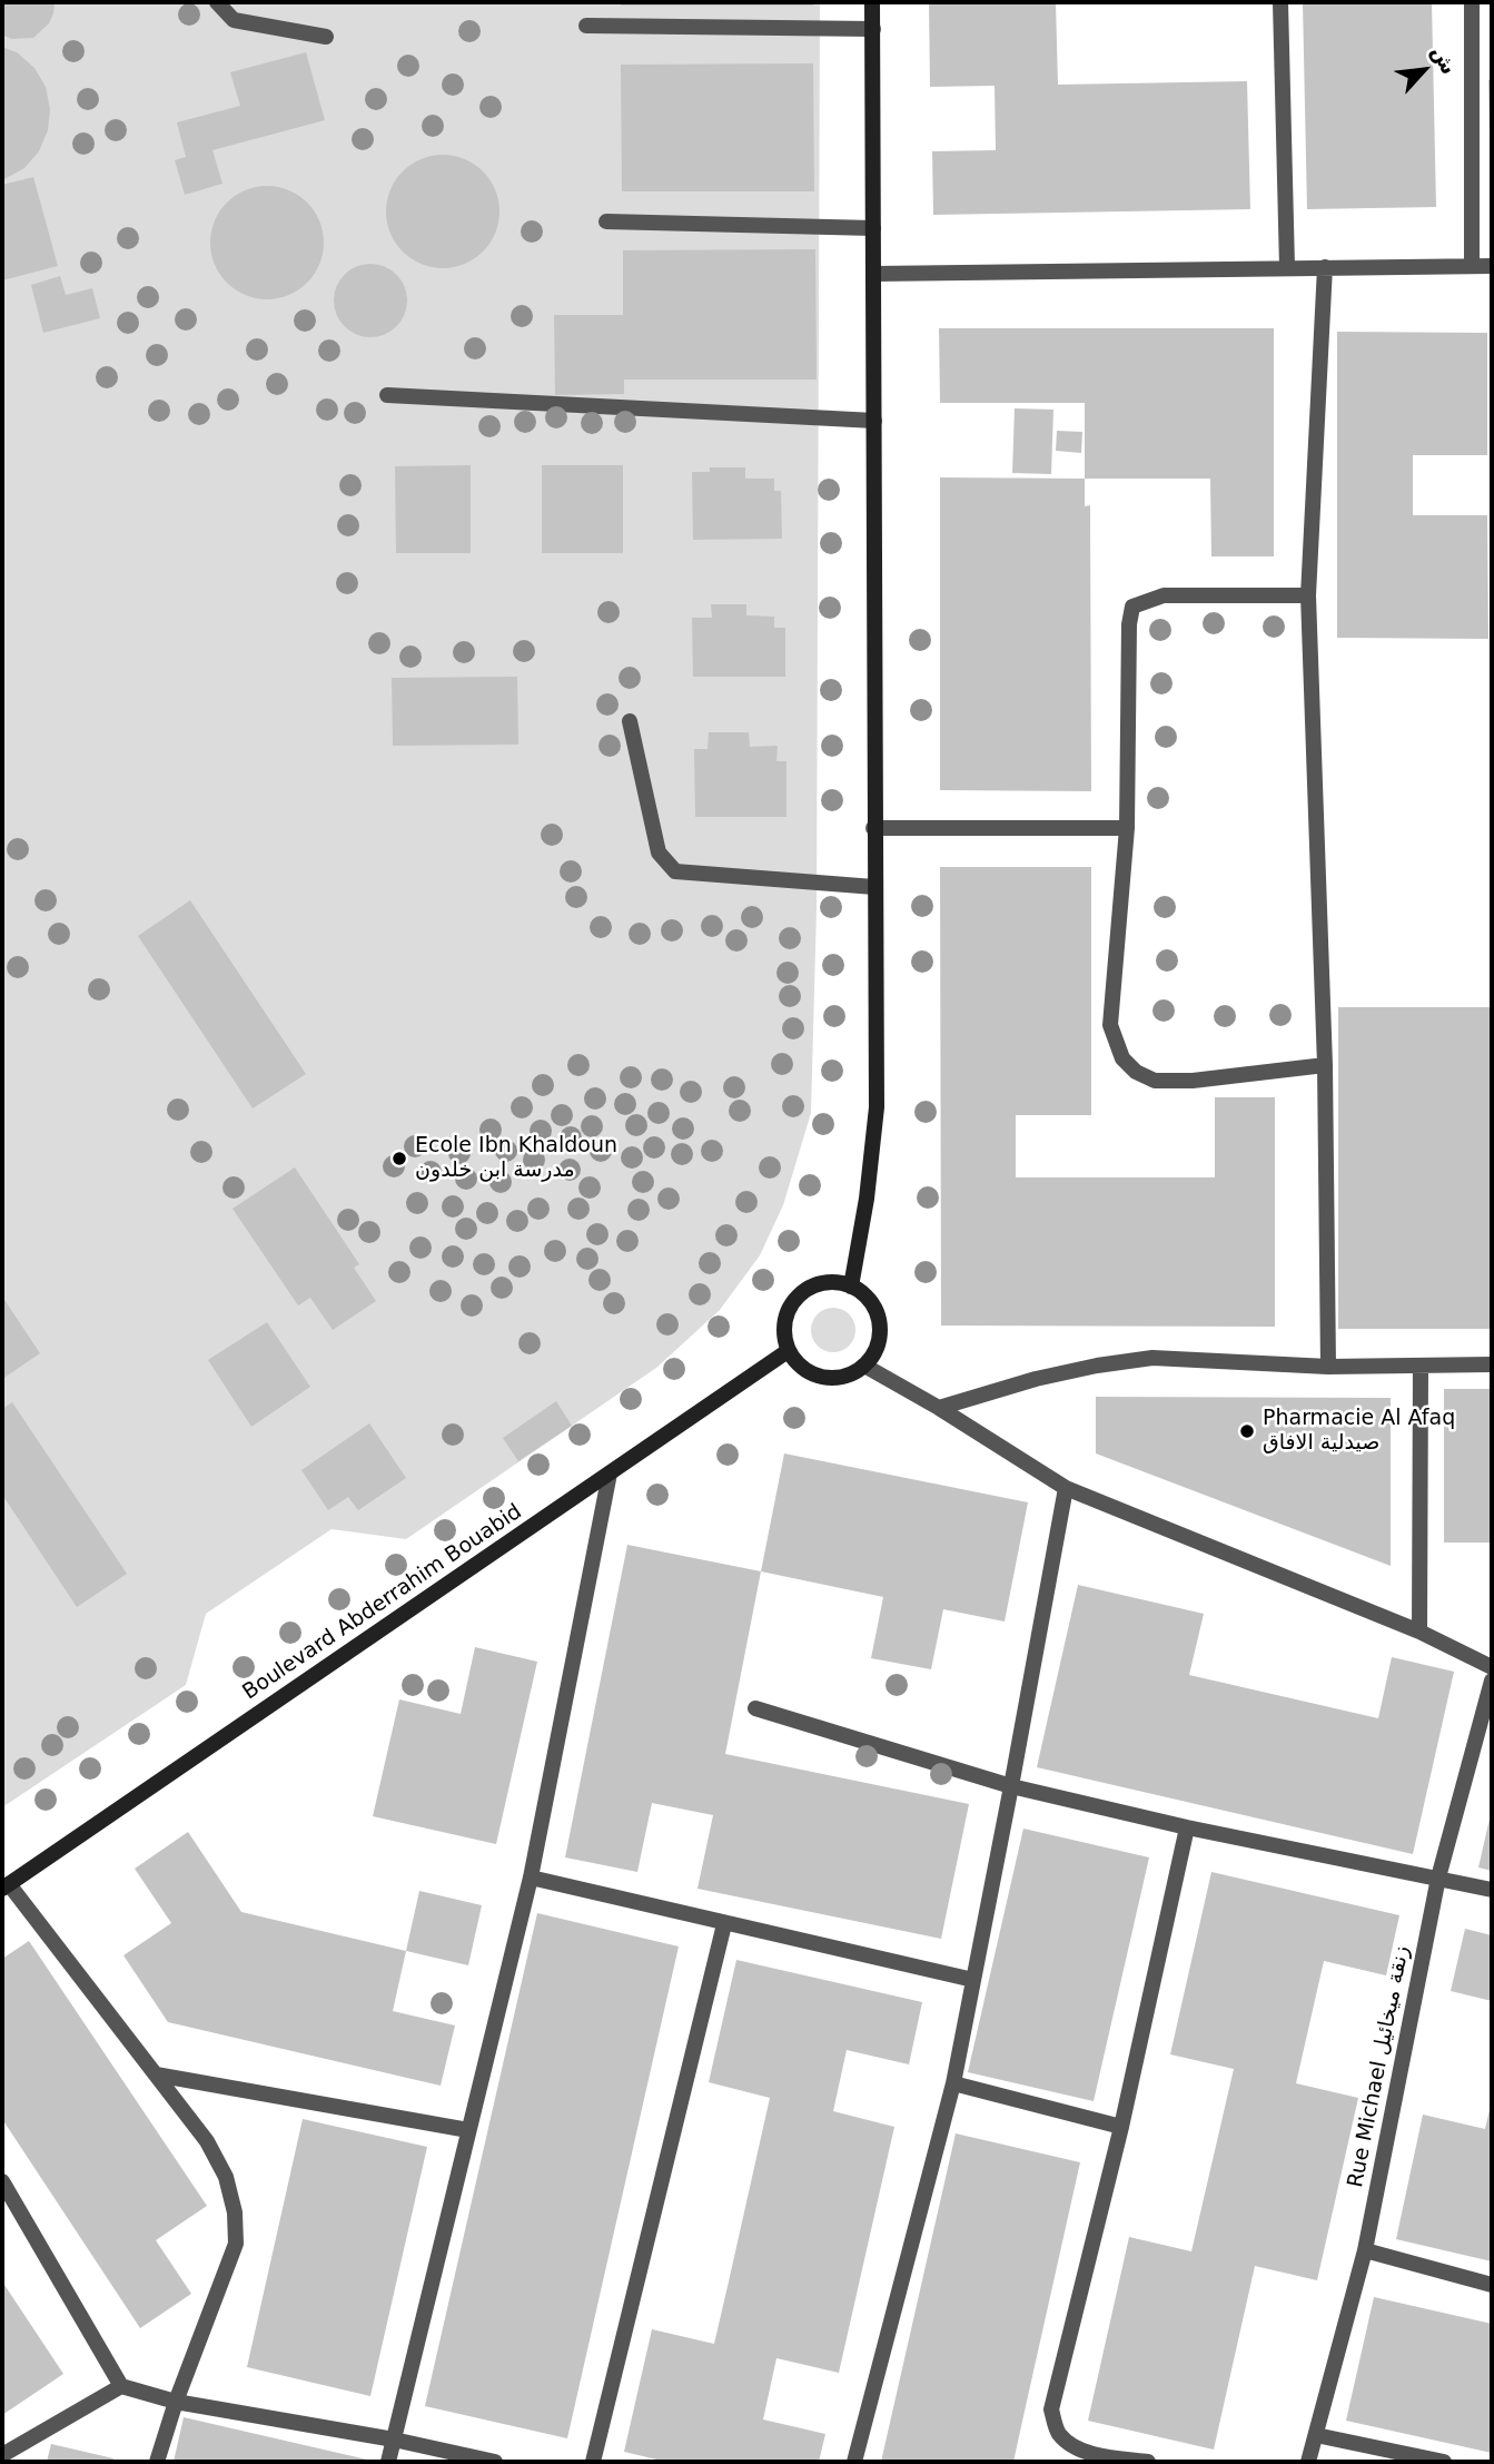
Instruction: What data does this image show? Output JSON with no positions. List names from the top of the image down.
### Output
{
  "streets": {
    "street": ["Boulevard Abderrahim Bouabid", "Rue Michael زنقة ميخائيل"]
  },
  "places": ["Ecole Ibn Khaldoun مدرسة ابن خلدون", "Pharmacie Al Afaq صيدلية الافاق"],
  "north": "top right"
}
